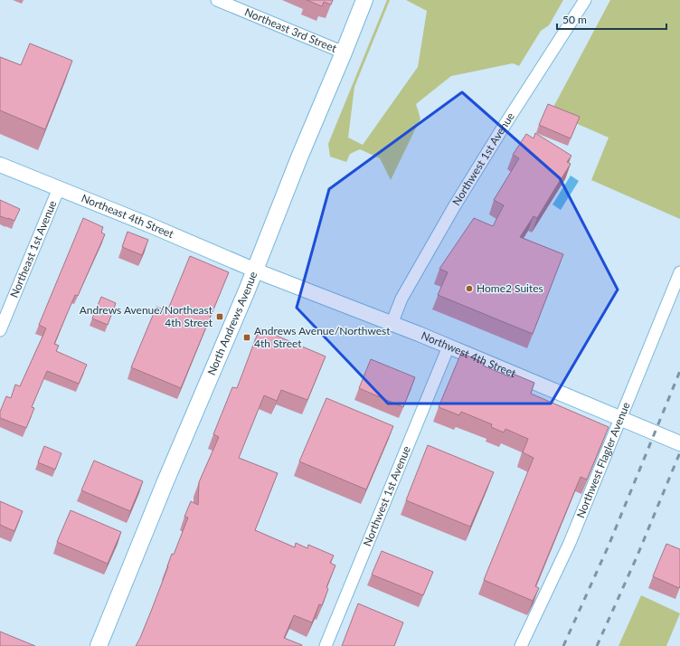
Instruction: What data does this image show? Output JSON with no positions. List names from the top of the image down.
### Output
{
  "streets": {
    "main road": ["North Andrews Avenue"],
    "street": [
      "Northeast 3rd Street",
      "Northwest 1st Avenue",
      "Northeast 4th Street",
      "Northeast 1st Avenue",
      "Northwest 4th Street",
      "Northwest Flagler Avenue"
    ]
  },
  "crossings": [
    ["Northeast 3rd Street", "North Andrews Avenue"],
    ["Northwest 1st Avenue", "Northwest 4th Street"],
    ["Northeast 4th Street", "Northeast 1st Avenue"],
    ["Northeast 4th Street", "North Andrews Avenue"],
    ["Northeast 4th Street", "Northwest 4th Street"],
    ["North Andrews Avenue", "Northwest 4th Street"],
    ["Northwest 4th Street", "Northwest Flagler Avenue"]
  ],
  "places": {
    "other": ["Home2 Suites"],
    "transit": ["Andrews Avenue/Northeast 4th Street", "Andrews Avenue/Northwest 4th Street"]
  },
  "scale_bar": "50 m"
}
